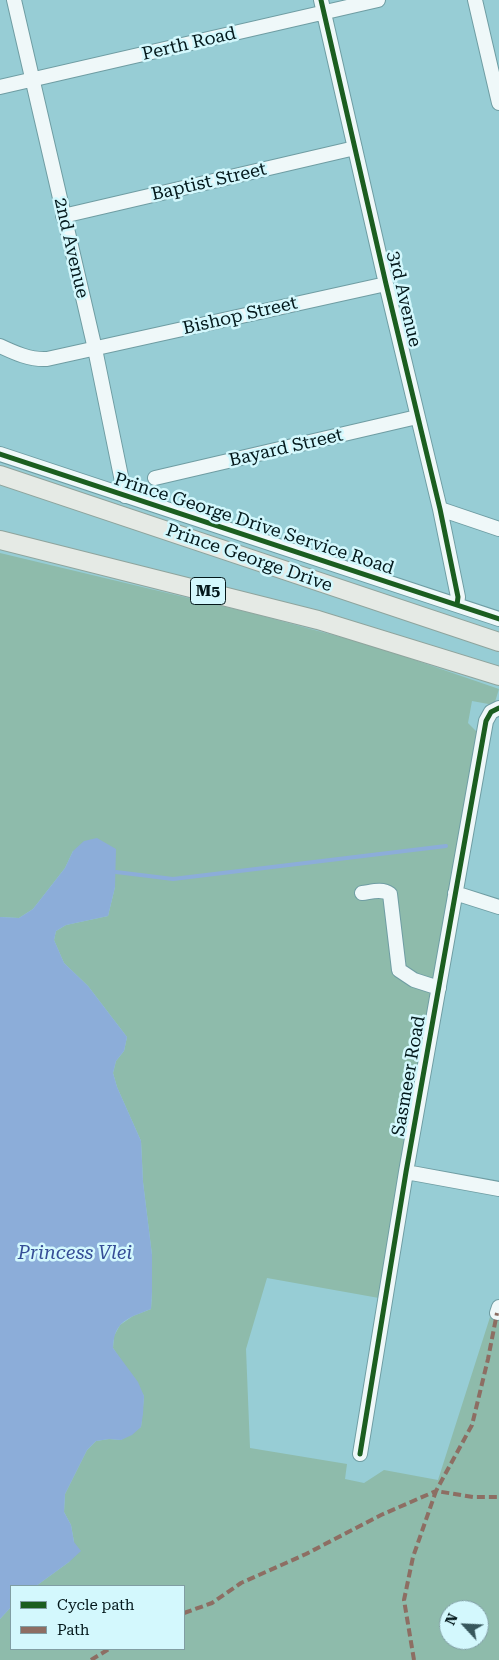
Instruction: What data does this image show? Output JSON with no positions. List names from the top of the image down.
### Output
{
  "streets": {
    "main road": ["Prince George Drive", "M5"],
    "street": [
      "Perth Road",
      "Baptist Street",
      "2nd Avenue",
      "3rd Avenue",
      "Bishop Street",
      "Bayard Street",
      "Prince George Drive Service Road",
      "Sasmeer Road"
    ]
  },
  "crossings": [
    ["Perth Road", "2nd Avenue"],
    ["Perth Road", "3rd Avenue"],
    ["Baptist Street", "2nd Avenue"],
    ["Baptist Street", "3rd Avenue"],
    ["2nd Avenue", "Bishop Street"],
    ["2nd Avenue", "Prince George Drive Service Road"],
    ["3rd Avenue", "Bishop Street"],
    ["3rd Avenue", "Bayard Street"],
    ["3rd Avenue", "Prince George Drive Service Road"]
  ],
  "water": ["Princess Vlei"],
  "legend": ["Cycle path", "Path"],
  "north": "top left"
}
